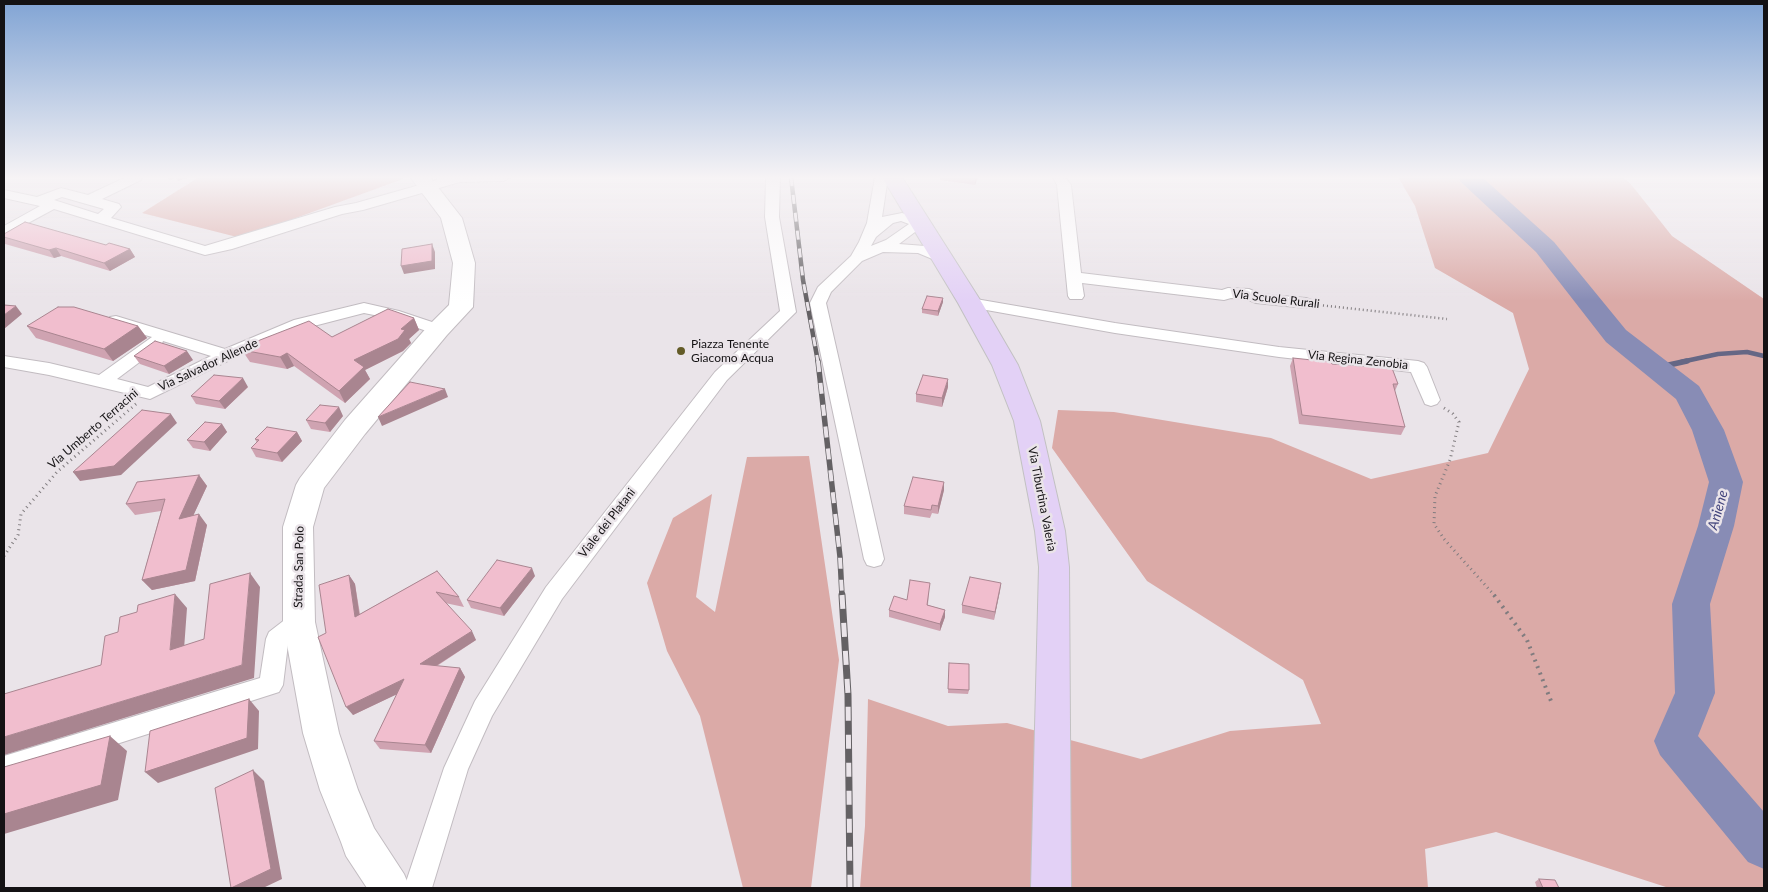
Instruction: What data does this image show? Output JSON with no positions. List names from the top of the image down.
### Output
{
  "streets": {
    "main road": ["Via Tiburtina Valeria"],
    "street": [
      "Via Scuole Rurali",
      "Via Regina Zenobia",
      "Via Salvador Allende",
      "Viale dei Platani",
      "Strada San Polo"
    ],
    "path": ["Via Umberto Terracini"]
  },
  "crossings": [
    ["Via Regina Zenobia", "Via Tiburtina Valeria"],
    ["Via Salvador Allende", "Via Umberto Terracini"],
    ["Via Salvador Allende", "Strada San Polo"]
  ],
  "water": ["Aniene"],
  "places": ["Piazza Tenente Giacomo Acqua"]
}
